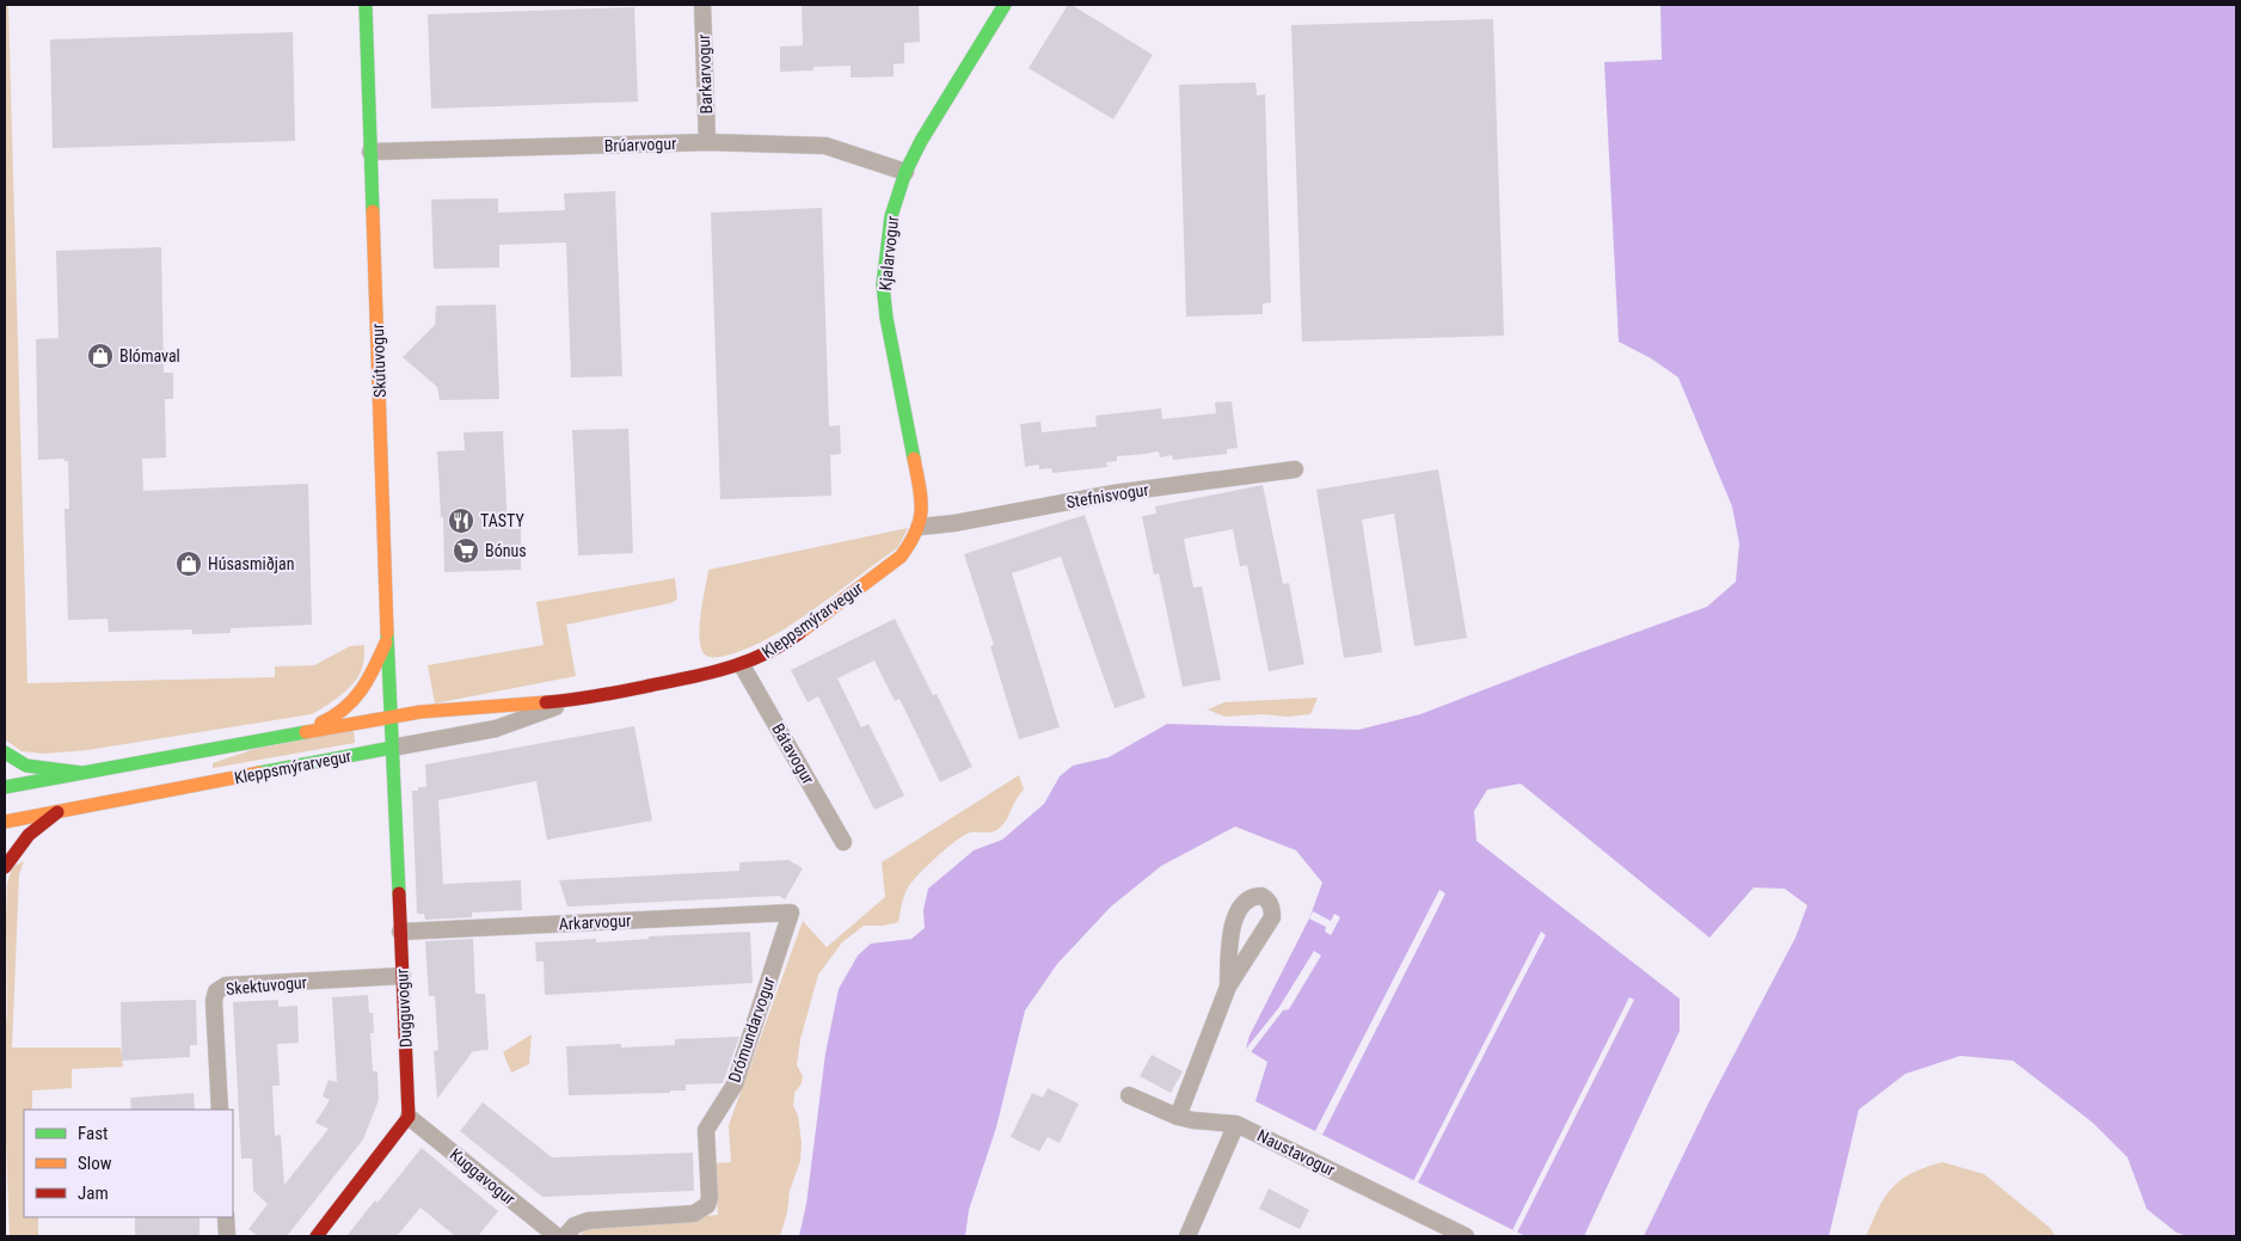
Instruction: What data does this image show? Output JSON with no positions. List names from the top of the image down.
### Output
{
  "streets": {
    "main road": [
      "Kjalarvogur",
      "Skútuvogur",
      "Kleppsmýrarvegur",
      "Dugguvogur"
    ],
    "street": [
      "Barkarvogur",
      "Brúarvogur",
      "Stefnisvogur",
      "Bátavogur",
      "Arkarvogur",
      "Skektuvogur",
      "Drómundarvogur",
      "Naustavogur",
      "Kuggavogur"
    ]
  },
  "crossings": [
    ["Barkarvogur", "Brúarvogur"],
    ["Brúarvogur", "Kjalarvogur"],
    ["Brúarvogur", "Skútuvogur"],
    ["Kjalarvogur", "Stefnisvogur"],
    ["Kjalarvogur", "Kleppsmýrarvegur"],
    ["Skútuvogur", "Kleppsmýrarvegur"],
    ["Skútuvogur", "Dugguvogur"],
    ["Stefnisvogur", "Kleppsmýrarvegur"],
    ["Kleppsmýrarvegur", "Bátavogur"],
    ["Kleppsmýrarvegur", "Dugguvogur"],
    ["Arkarvogur", "Dugguvogur"],
    ["Arkarvogur", "Drómundarvogur"],
    ["Skektuvogur", "Dugguvogur"],
    ["Dugguvogur", "Kuggavogur"]
  ],
  "places": {
    "shop": ["Blómaval", "Húsasmiðjan"],
    "restaurant": ["TASTY"],
    "supermarket": ["Bónus"]
  },
  "legend": ["Fast", "Slow", "Jam"]
}
